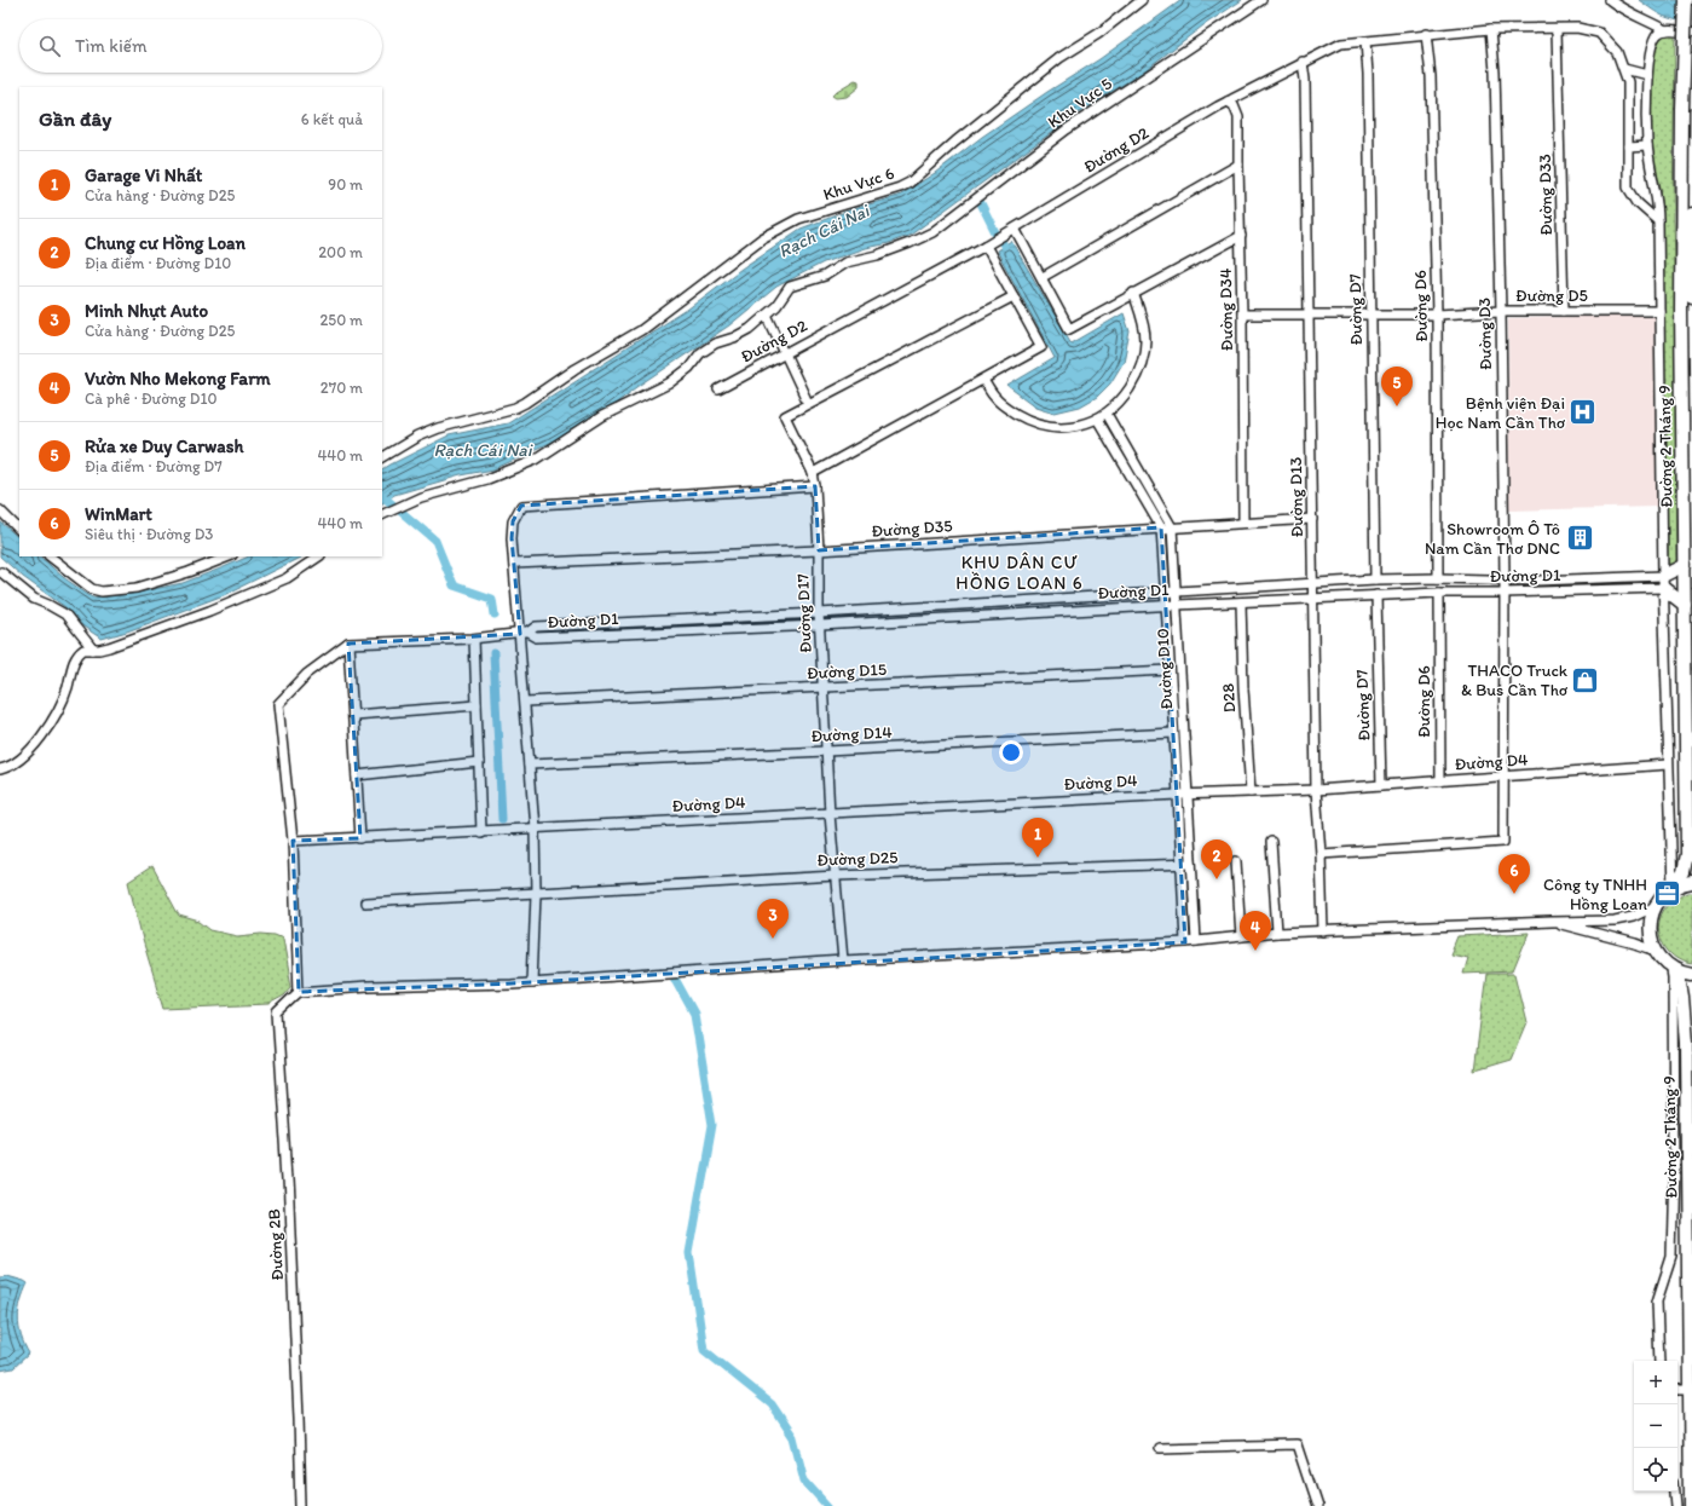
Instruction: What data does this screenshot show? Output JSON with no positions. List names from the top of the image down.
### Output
{
  "streets": {
    "highway": ["Đường 2 Tháng 9"],
    "street": [
      "Khu Vực 5",
      "Đường D2",
      "Khu Vực 6",
      "Đường D33",
      "Đường D5",
      "Đường D6",
      "Đường D34",
      "Đường D7",
      "Đường D3",
      "Đường D13",
      "Đường D35",
      "Đường D1",
      "Đường D17",
      "Đường D10",
      "Đường D15",
      "D28",
      "Đường D14",
      "Đường D4",
      "Đường D25",
      "Đường 2B"
    ]
  },
  "crossings": [
    ["Đường D2", "Đường D33"],
    ["Đường D2", "Đường D6"],
    ["Đường D2", "Đường D34"],
    ["Đường D2", "Đường D7"],
    ["Đường D2", "Đường D3"],
    ["Đường D2", "Đường D13"],
    ["Đường D33", "Đường D5"],
    ["Đường D5", "Đường D6"],
    ["Đường D5", "Đường D34"],
    ["Đường D5", "Đường D7"],
    ["Đường D5", "Đường D3"],
    ["Đường D5", "Đường D13"],
    ["Đường D6", "Đường D1"],
    ["Đường D6", "Đường D4"],
    ["Đường D34", "Đường D35"],
    ["Đường D7", "Đường D1"],
    ["Đường D7", "Đường D4"],
    ["Đường D3", "Đường D13"],
    ["Đường D3", "Đường D1"],
    ["Đường D3", "Đường D4"],
    ["Đường D13", "Đường D35"],
    ["Đường D13", "Đường D1"],
    ["Đường D13", "Đường D4"],
    ["Đường D35", "Đường D17"],
    ["Đường D35", "Đường D10"],
    ["Đường D1", "Đường D17"],
    ["Đường D1", "Đường D10"],
    ["Đường D1", "D28"],
    ["Đường D17", "Đường D15"],
    ["Đường D17", "Đường D14"],
    ["Đường D17", "Đường D4"],
    ["Đường D17", "Đường D25"],
    ["Đường D10", "Đường D15"],
    ["Đường D10", "Đường D14"],
    ["Đường D10", "Đường D4"],
    ["Đường D10", "Đường D25"],
    ["D28", "Đường D4"]
  ],
  "districts": ["KHU DÂN CƯ HỒNG LOAN 6"],
  "water": ["Rạch Cái Nai"],
  "places": {
    "hospital": ["Bệnh viện Đại Học Nam Cần Thơ"],
    "building": ["Showroom Ô Tô Nam Cần Thơ DNC"],
    "shop": ["THACO Truck & Bus Cần Thơ"],
    "office": ["Công ty TNHH Hồng Loan"]
  },
  "page": {
    "search": "Tìm kiếm",
    "heading": ["Gần đây", "6 kết quả"],
    "list": [
      {
        "mark": "1",
        "name": "Garage Vi Nhất",
        "note": "Cửa hàng · Đường D25",
        "value": "90 m"
      },
      {
        "mark": "2",
        "name": "Chung cư Hồng Loan",
        "note": "Địa điểm · Đường D10",
        "value": "200 m"
      },
      {
        "mark": "3",
        "name": "Minh Nhựt Auto",
        "note": "Cửa hàng · Đường D25",
        "value": "250 m"
      },
      {
        "mark": "4",
        "name": "Vườn Nho Mekong Farm",
        "note": "Cà phê · Đường D10",
        "value": "270 m"
      },
      {
        "mark": "5",
        "name": "Rửa xe Duy Carwash",
        "note": "Địa điểm · Đường D7",
        "value": "440 m"
      },
      {
        "mark": "6",
        "name": "WinMart",
        "note": "Siêu thị · Đường D3",
        "value": "440 m"
      }
    ],
    "pins": [
      "5",
      "1",
      "2",
      "6",
      "3",
      "4"
    ],
    "map_buttons": ["+", "−"]
  }
}
